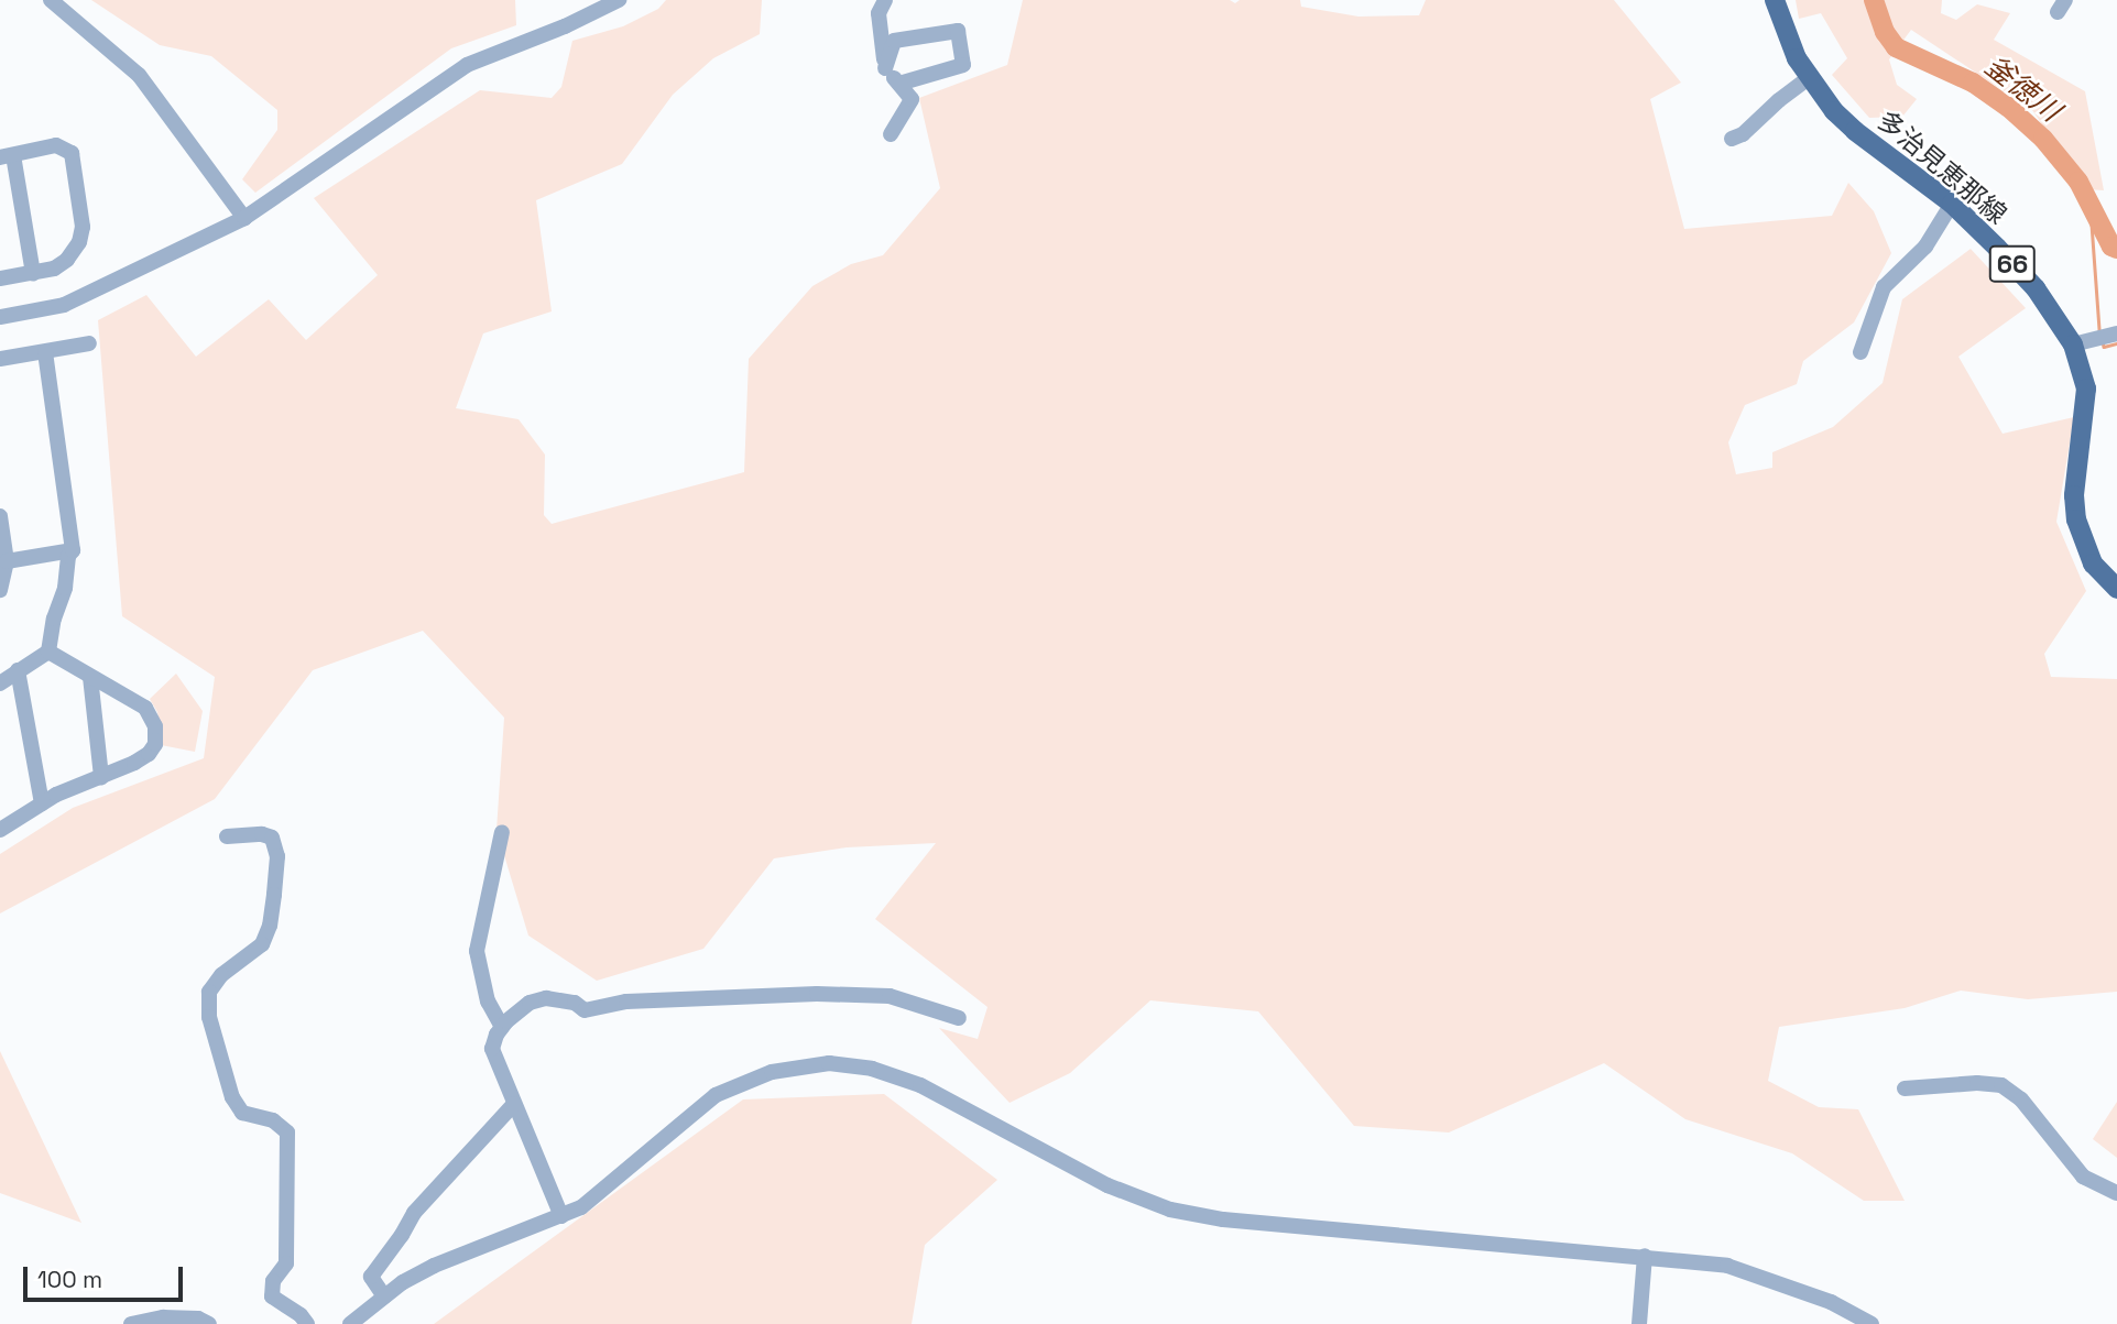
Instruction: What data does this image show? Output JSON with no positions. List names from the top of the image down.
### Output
{
  "streets": {
    "main road": ["多治見恵那線", "66"]
  },
  "water": ["釜徳川"],
  "scale_bar": "100 m"
}
